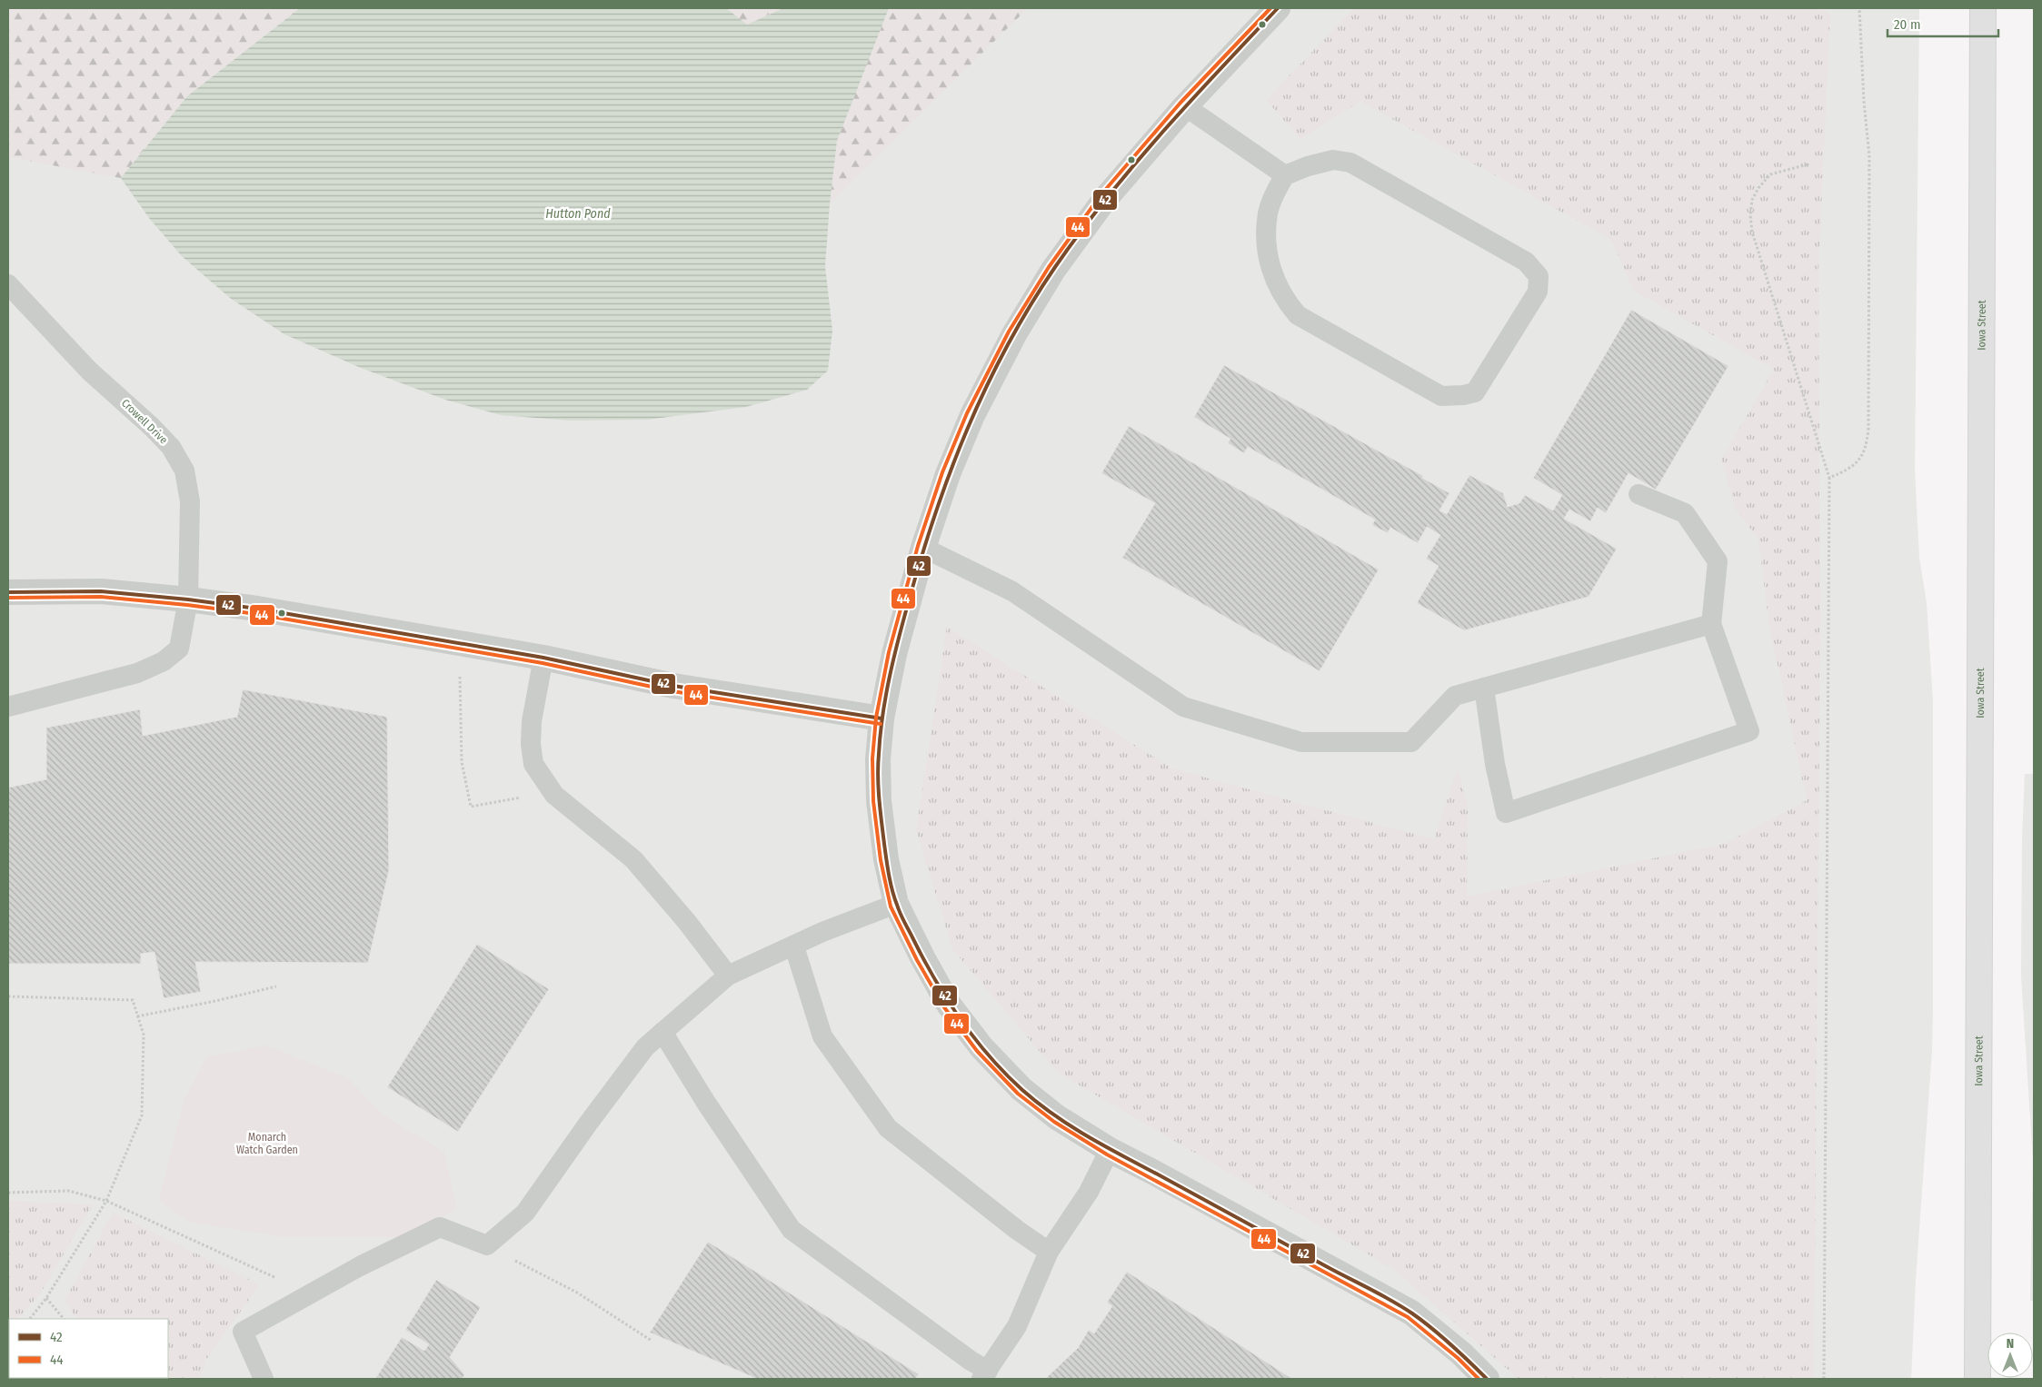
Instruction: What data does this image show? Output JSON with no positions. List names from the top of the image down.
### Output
{
  "streets": {
    "highway": ["Iowa Street"],
    "lane": ["Crowell Drive"]
  },
  "water": ["Hutton Pond"],
  "parks": ["Monarch Watch Garden"],
  "lines": ["transit line 42", "transit line 44"],
  "legend": ["42", "44"],
  "scale_bar": "20 m",
  "north": "top"
}
